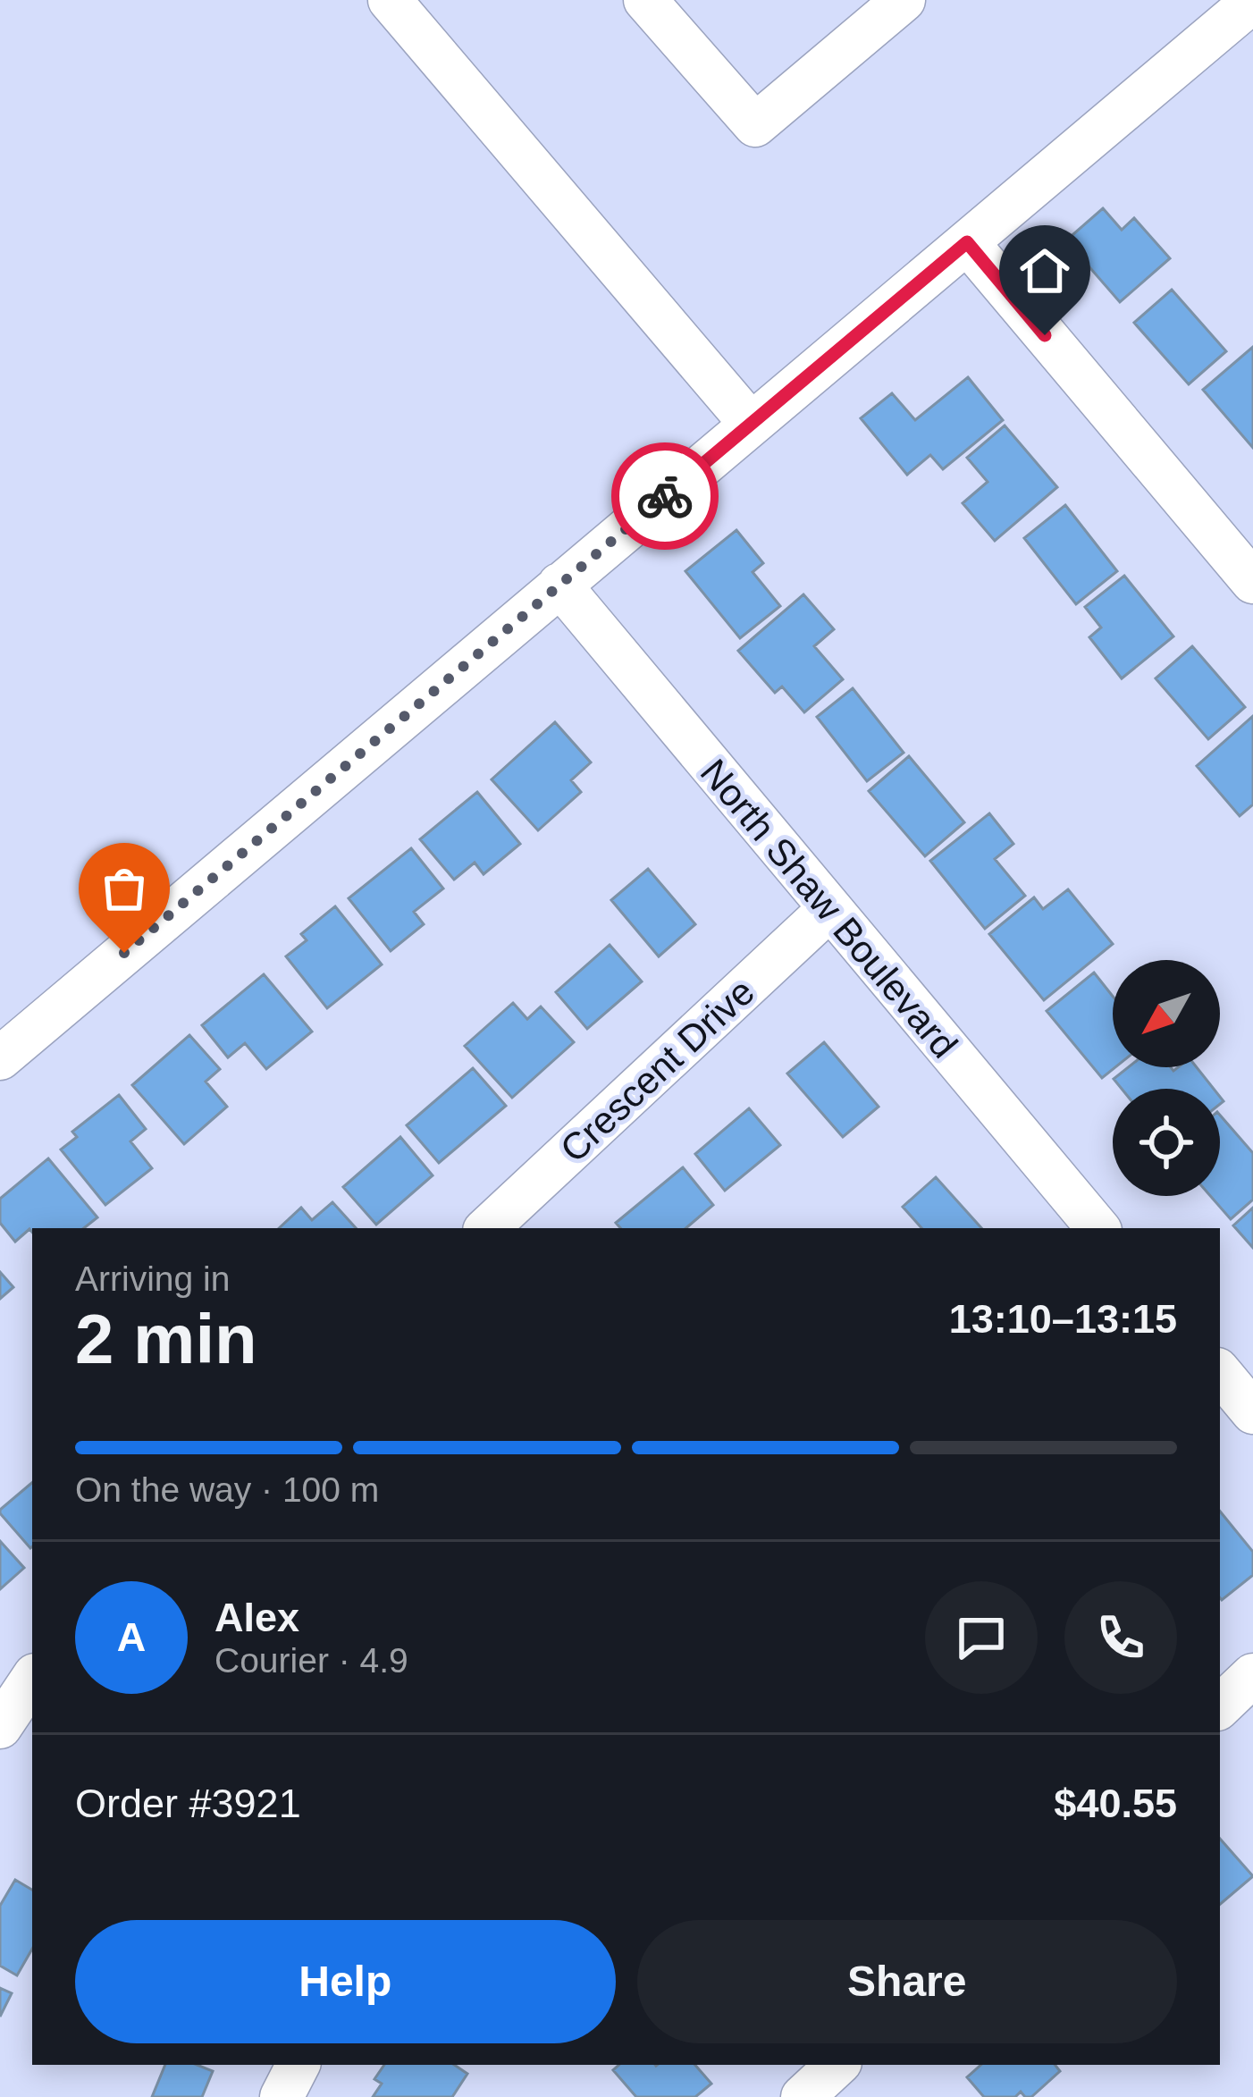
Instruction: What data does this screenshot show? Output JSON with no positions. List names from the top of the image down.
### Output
{
  "streets": {
    "street": ["North Shaw Boulevard", "Crescent Drive"]
  },
  "crossings": [
    ["North Shaw Boulevard", "Crescent Drive"]
  ],
  "north": "bottom left",
  "page": {
    "heading": ["2 min", "Arriving in", "13:10–13:15"],
    "panel": [
      "Alex",
      "Courier · 4.9",
      "Order #3921",
      "$40.55"
    ],
    "bar": "On the way · 100 m",
    "round": "A",
    "buttons": ["Help", "Share"]
  }
}
